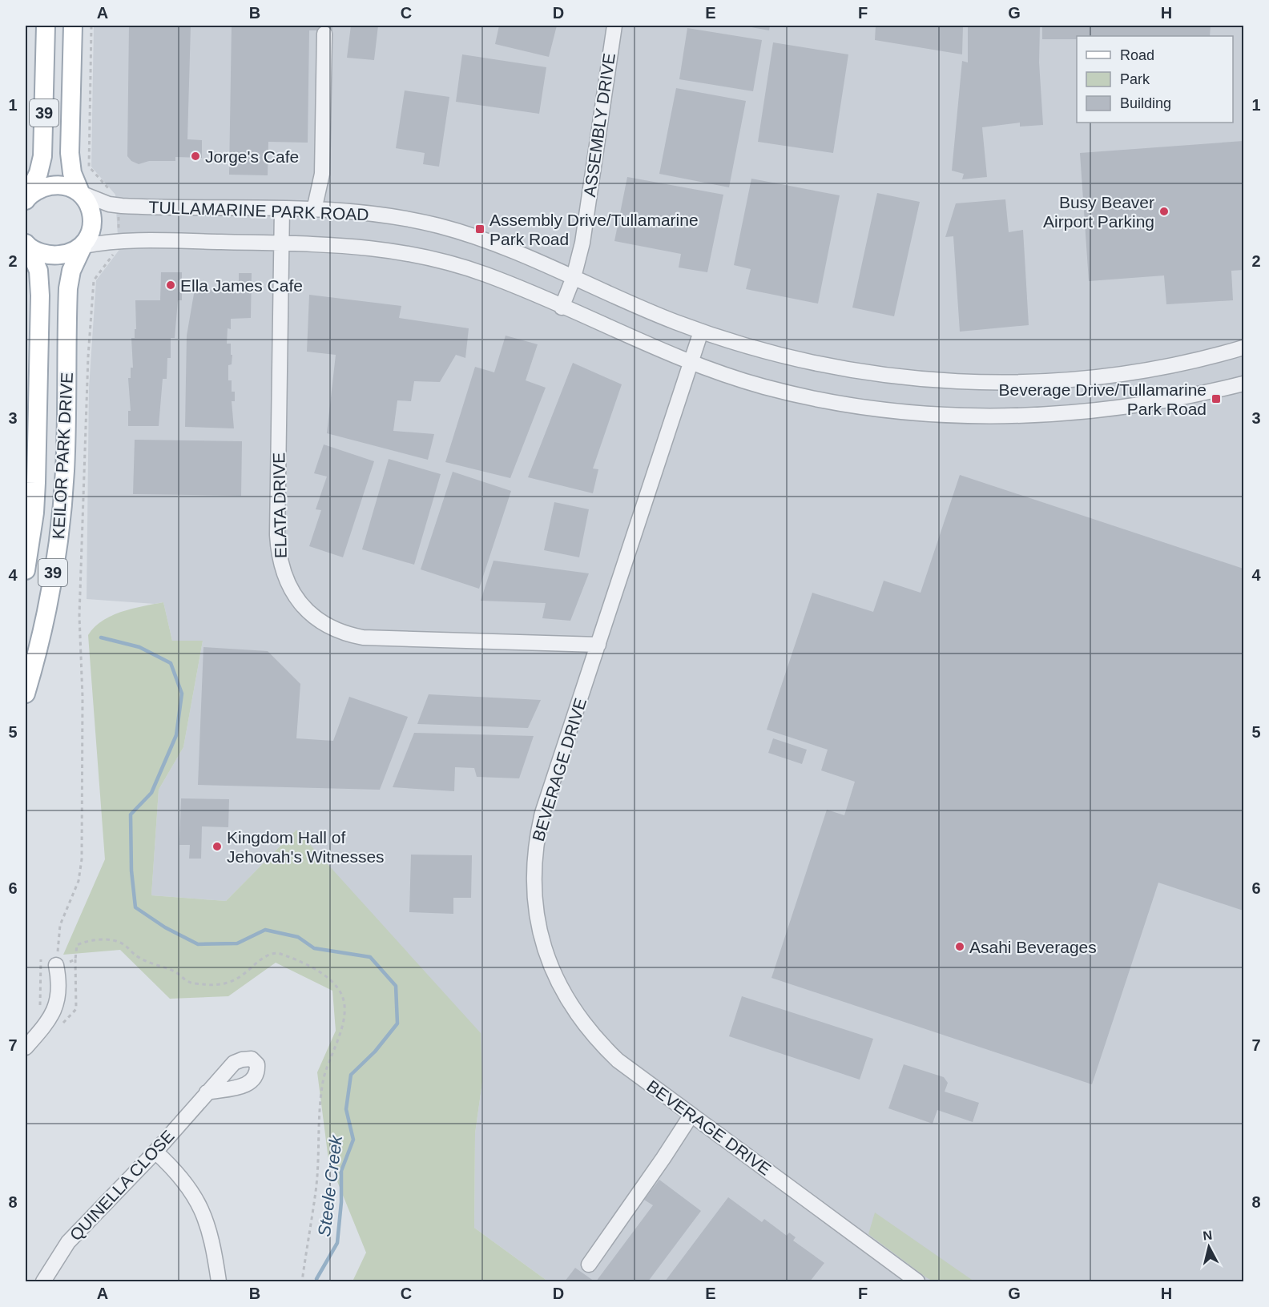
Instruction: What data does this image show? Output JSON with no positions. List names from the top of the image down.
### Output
{
  "streets": {
    "main road": ["39", "KEILOR PARK DRIVE"],
    "street": [
      "ASSEMBLY DRIVE",
      "TULLAMARINE PARK ROAD",
      "ELATA DRIVE",
      "BEVERAGE DRIVE",
      "QUINELLA CLOSE"
    ]
  },
  "crossings": [
    ["39", "TULLAMARINE PARK ROAD"],
    ["39", "KEILOR PARK DRIVE"],
    ["ASSEMBLY DRIVE", "TULLAMARINE PARK ROAD"],
    ["TULLAMARINE PARK ROAD", "KEILOR PARK DRIVE"],
    ["TULLAMARINE PARK ROAD", "ELATA DRIVE"],
    ["TULLAMARINE PARK ROAD", "BEVERAGE DRIVE"],
    ["ELATA DRIVE", "BEVERAGE DRIVE"]
  ],
  "water": ["Steele Creek"],
  "places": {
    "other": [
      "Jorge's Cafe",
      "Busy Beaver Airport Parking",
      "Ella James Cafe",
      "Kingdom Hall of Jehovah's Witnesses",
      "Asahi Beverages"
    ],
    "transit": ["Assembly Drive/Tullamarine Park Road", "Beverage Drive/Tullamarine Park Road"]
  },
  "legend": ["Road", "Park", "Building"],
  "north": "top",
  "grid": {
    "columns": [
      "A",
      "B",
      "C",
      "D",
      "E",
      "F",
      "G",
      "H"
    ],
    "rows": [
      "1",
      "2",
      "3",
      "4",
      "5",
      "6",
      "7",
      "8"
    ]
  }
}
